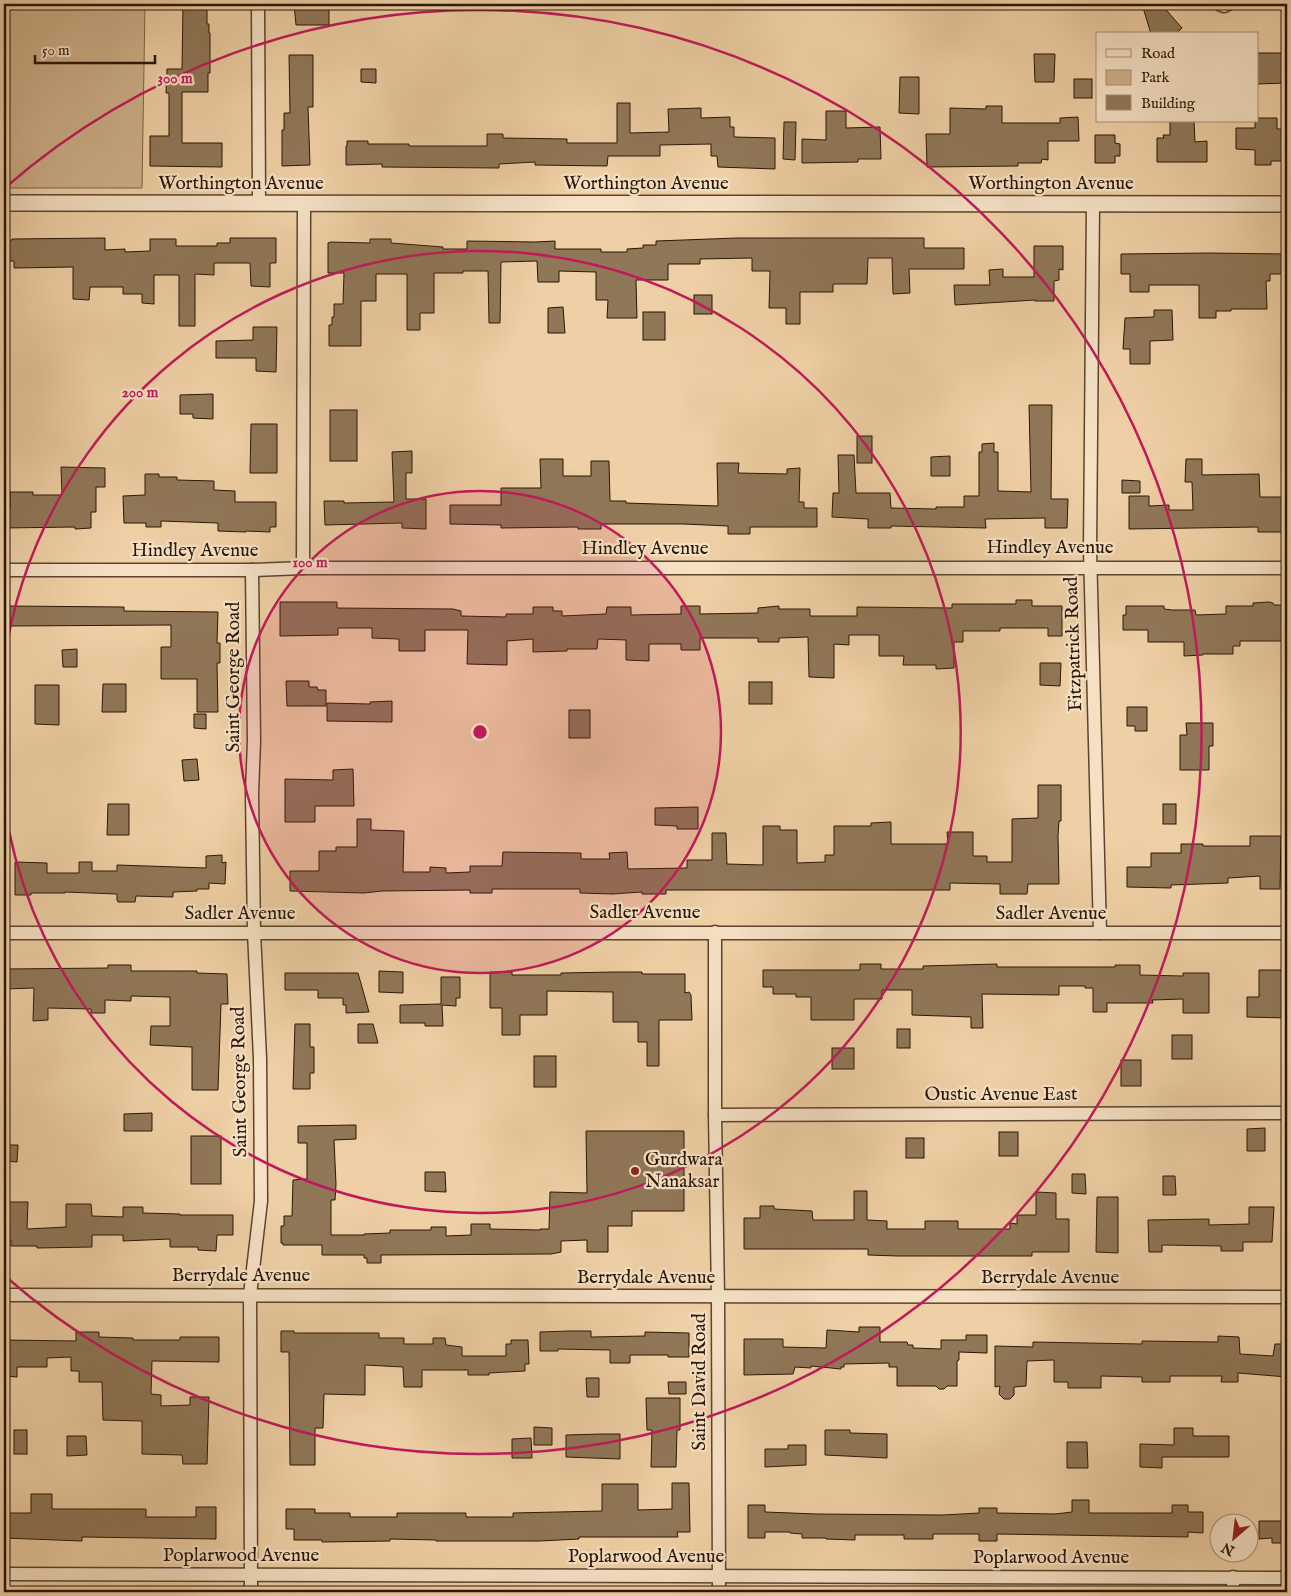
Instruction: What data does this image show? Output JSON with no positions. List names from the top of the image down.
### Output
{
  "streets": {
    "street": [
      "Worthington Avenue",
      "Hindley Avenue",
      "Fitzpatrick Road",
      "Saint George Road",
      "Sadler Avenue",
      "Oustic Avenue East",
      "Berrydale Avenue",
      "Saint David Road",
      "Poplarwood Avenue"
    ]
  },
  "crossings": [
    ["Worthington Avenue", "Fitzpatrick Road"],
    ["Hindley Avenue", "Fitzpatrick Road"],
    ["Hindley Avenue", "Saint George Road"],
    ["Fitzpatrick Road", "Sadler Avenue"],
    ["Saint George Road", "Sadler Avenue"],
    ["Saint George Road", "Berrydale Avenue"],
    ["Saint George Road", "Poplarwood Avenue"],
    ["Sadler Avenue", "Saint David Road"],
    ["Oustic Avenue East", "Saint David Road"],
    ["Berrydale Avenue", "Saint David Road"],
    ["Saint David Road", "Poplarwood Avenue"]
  ],
  "places": ["Gurdwara Nanaksar"],
  "legend": ["Road", "Park", "Building"],
  "scale_bar": "50 m",
  "north": "bottom left",
  "rings": ["300 m", "200 m", "100 m"]
}
